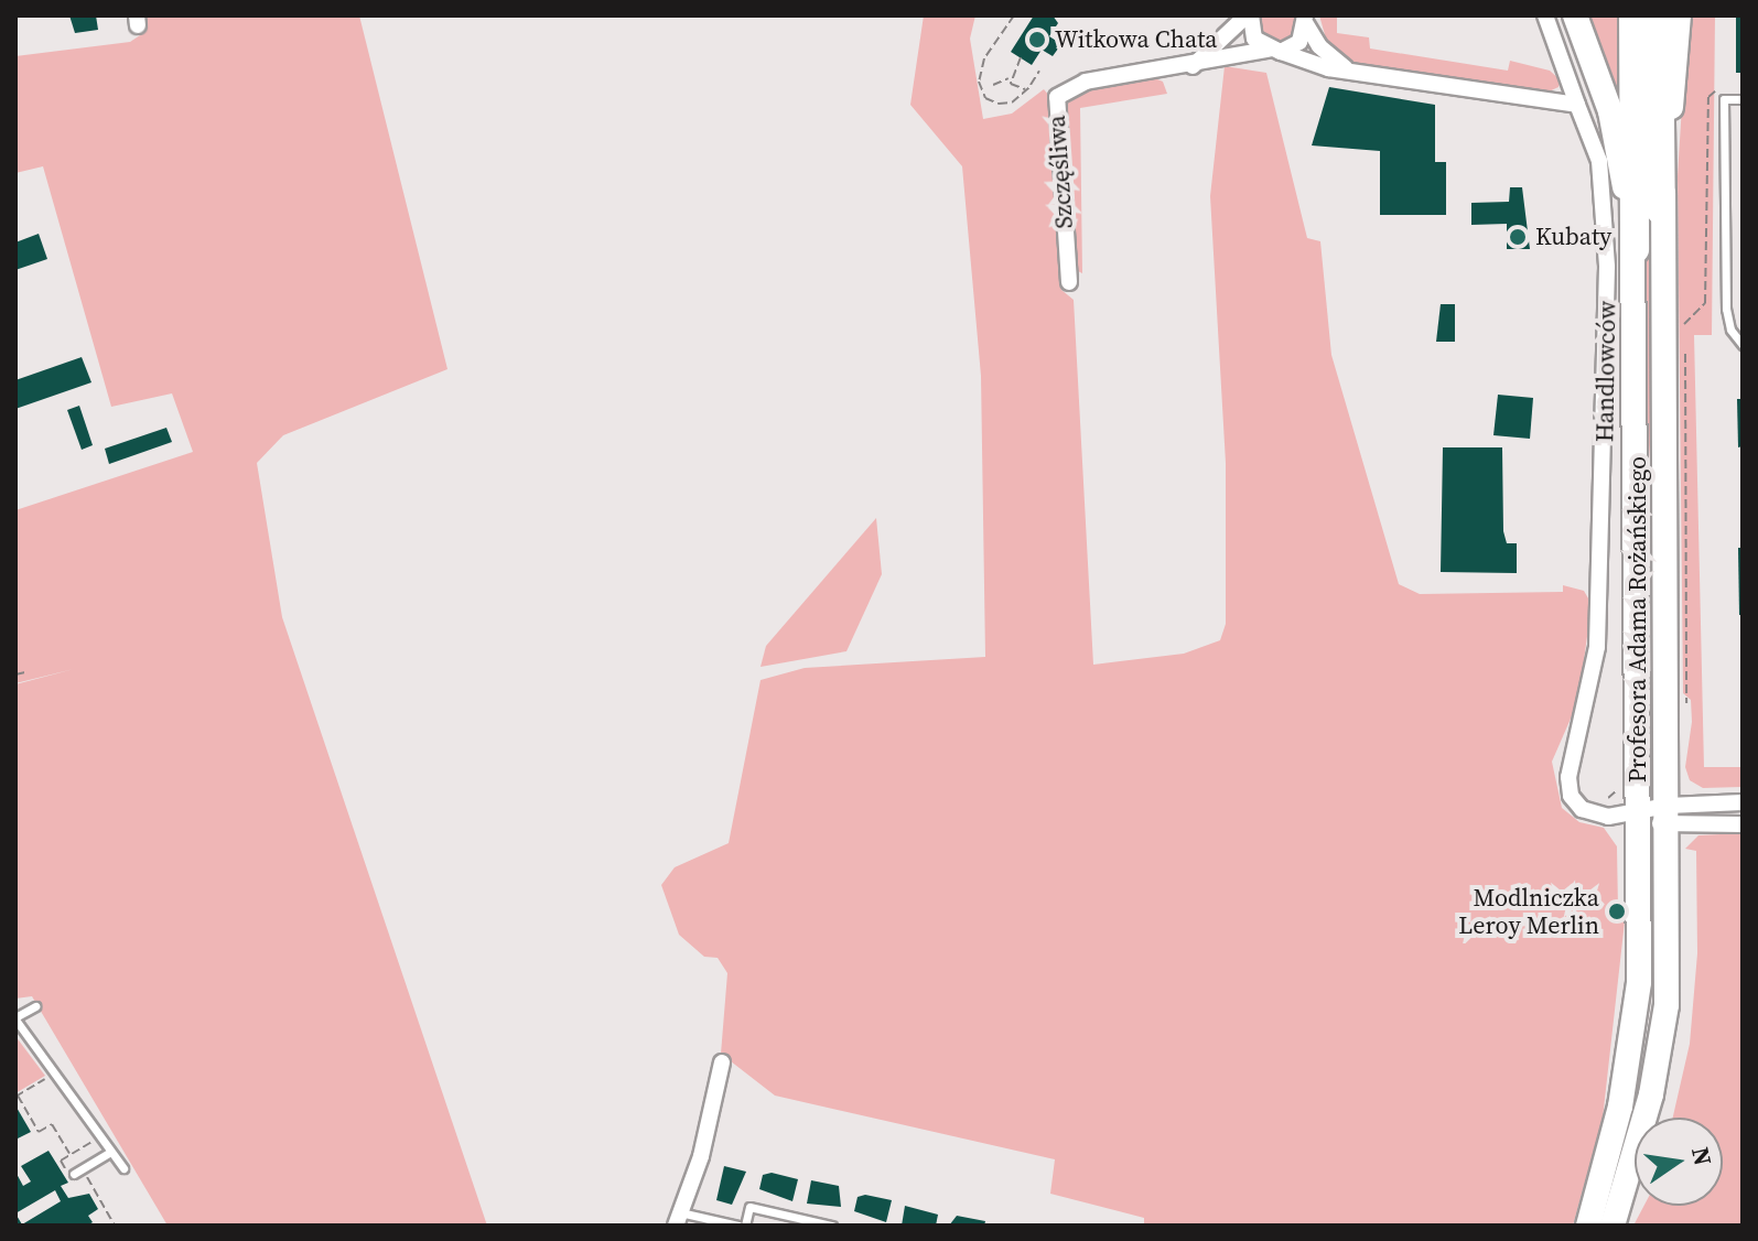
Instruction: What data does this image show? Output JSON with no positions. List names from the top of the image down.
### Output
{
  "streets": {
    "main road": ["Profesora Adama Rożańskiego"],
    "street": ["Szczęśliwa", "Handlowców"]
  },
  "crossings": [
    ["Handlowców", "Profesora Adama Rożańskiego"]
  ],
  "places": ["Witkowa Chata", "Kubaty", "Modlniczka Leroy Merlin"],
  "north": "right"
}
